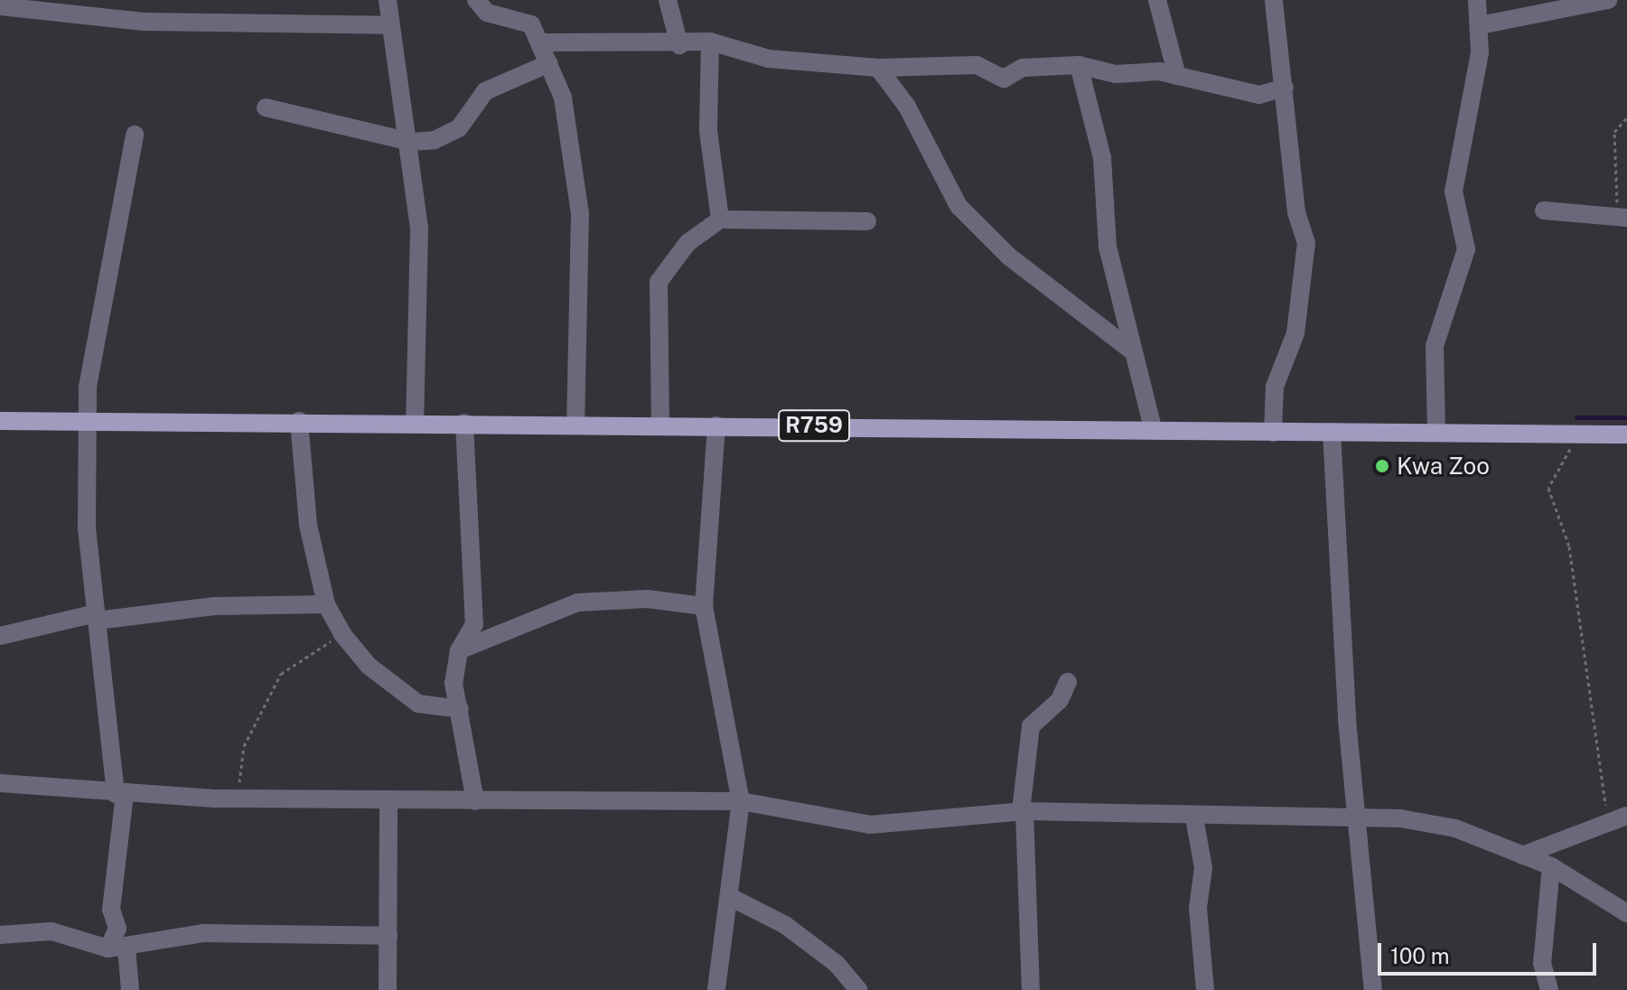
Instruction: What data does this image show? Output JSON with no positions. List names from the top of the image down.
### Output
{
  "streets": {
    "main road": ["R759"]
  },
  "places": ["Kwa Zoo"],
  "scale_bar": "100 m"
}
